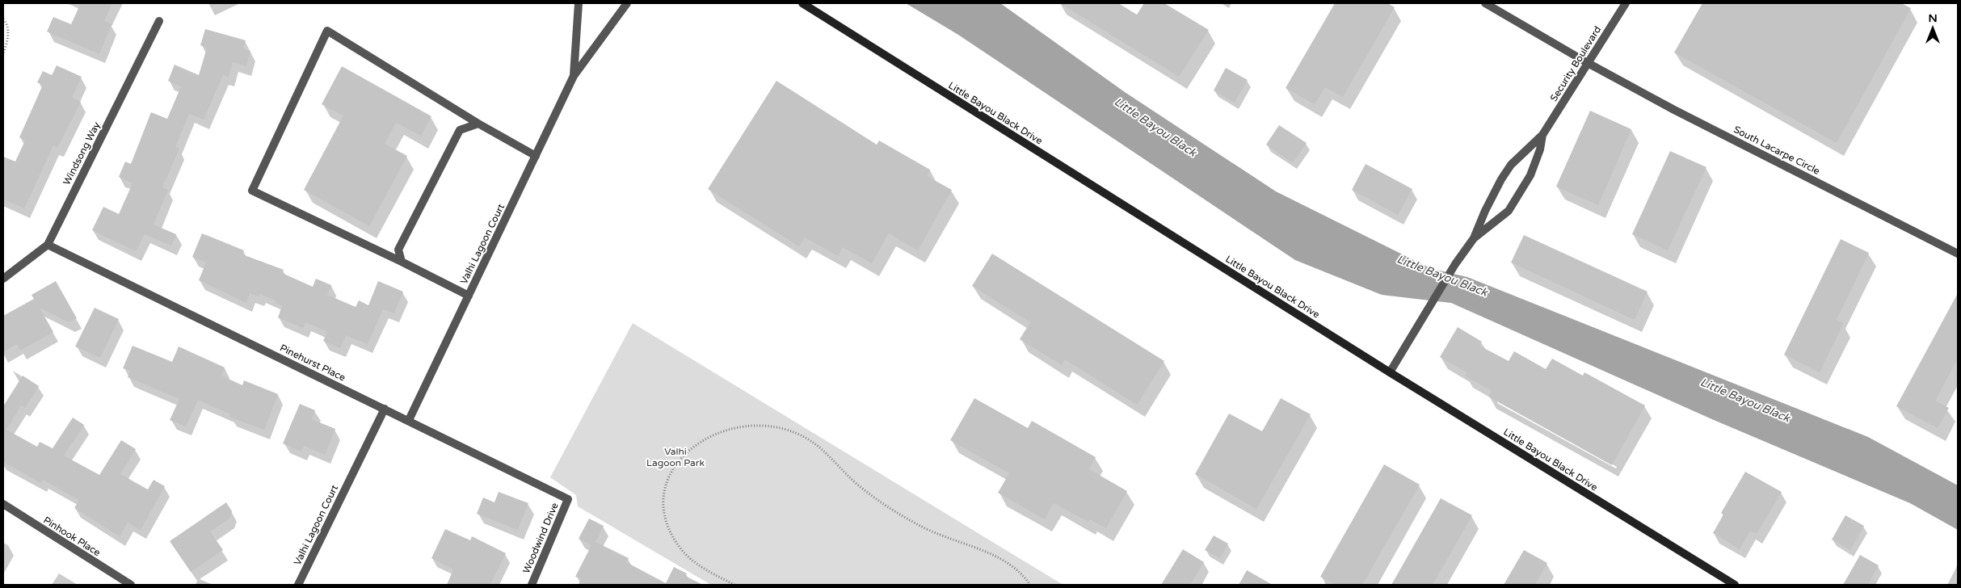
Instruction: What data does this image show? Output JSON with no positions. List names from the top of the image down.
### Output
{
  "streets": {
    "main road": ["Little Bayou Black Drive"],
    "street": [
      "Security Boulevard",
      "South Lacarpe Circle",
      "Windsong Way",
      "Valhi Lagoon Court",
      "Pinehurst Place",
      "Pinhook Place",
      "Woodwind Drive"
    ]
  },
  "crossings": [
    ["Security Boulevard", "Little Bayou Black Drive"],
    ["Security Boulevard", "South Lacarpe Circle"],
    ["Windsong Way", "Pinehurst Place"],
    ["Valhi Lagoon Court", "Pinehurst Place"],
    ["Pinehurst Place", "Woodwind Drive"]
  ],
  "water": ["Little Bayou Black"],
  "parks": ["Valhi Lagoon Park"],
  "north": "top"
}
